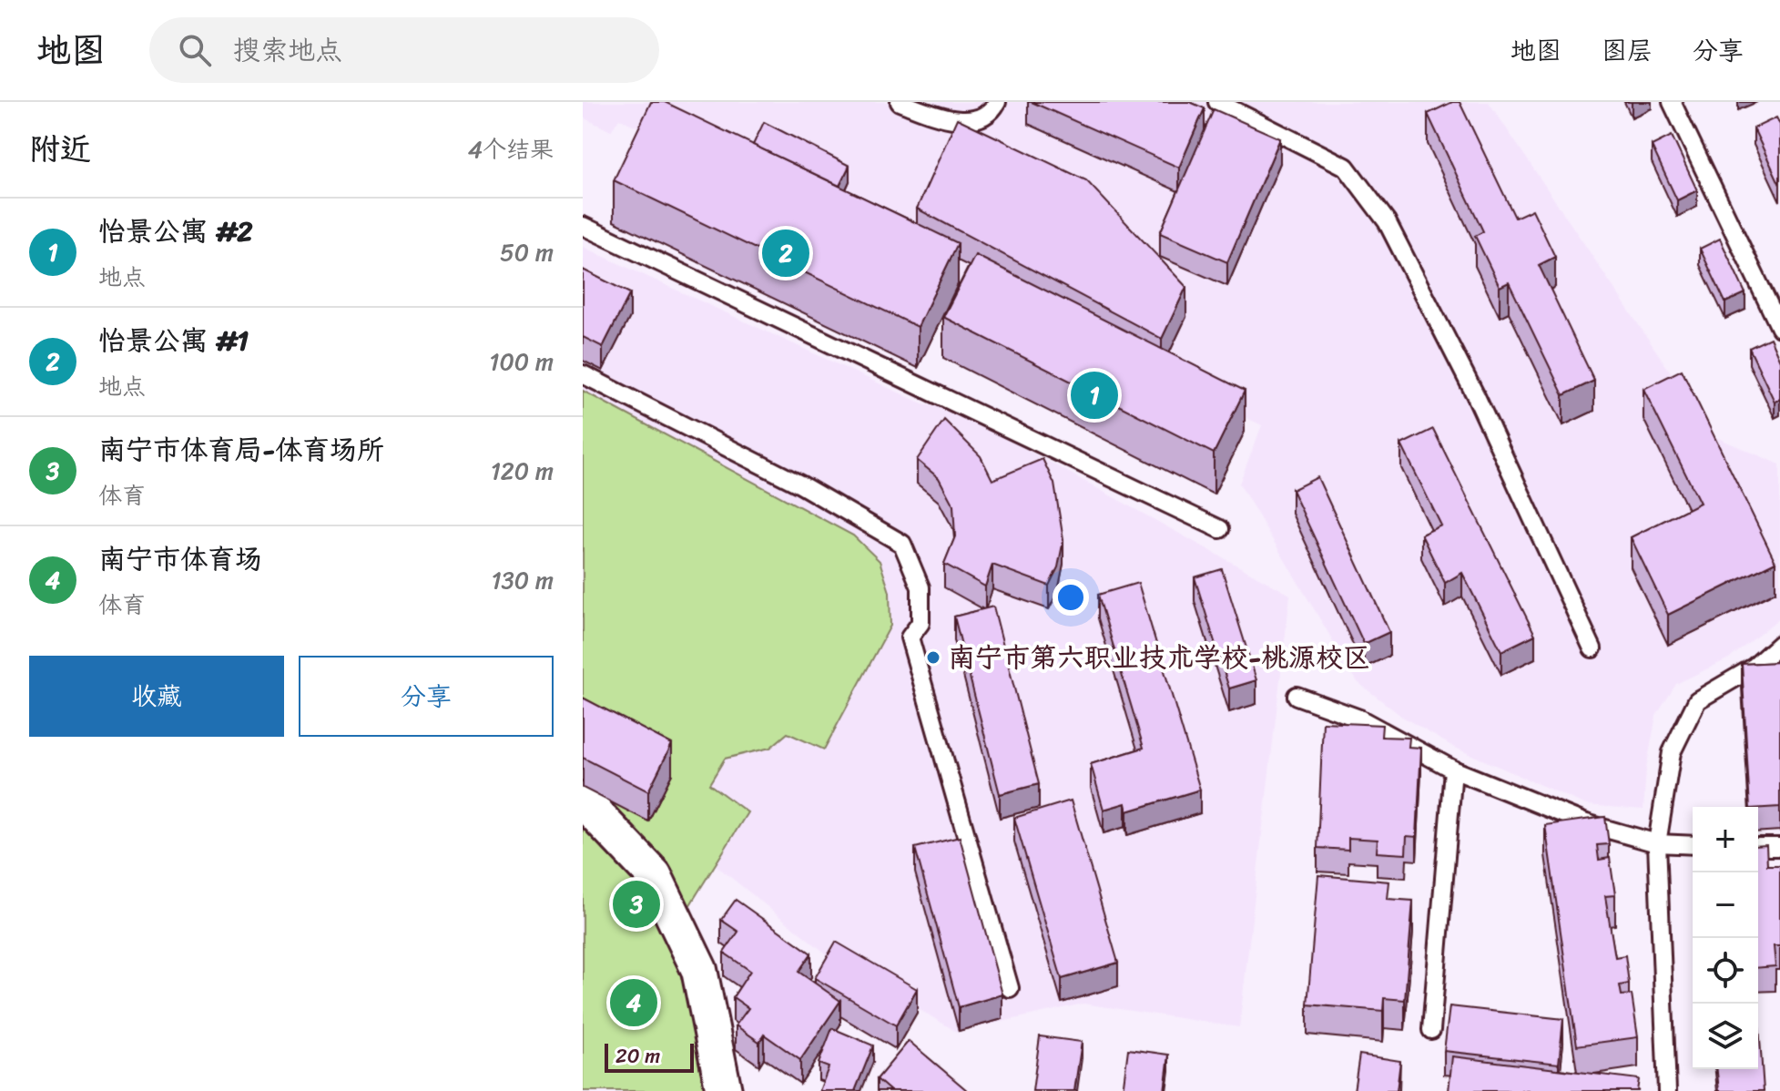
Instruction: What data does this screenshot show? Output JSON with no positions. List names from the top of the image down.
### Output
{
  "places": ["南宁市第六职业技术学校-桃源校区"],
  "scale_bar": "20 m",
  "page": {
    "header": "地图",
    "search": "搜索地点",
    "nav": ["地图", "图层", "分享"],
    "heading": ["附近", "4个结果"],
    "list": [
      {
        "mark": "1",
        "name": "怡景公寓 #2",
        "note": "地点",
        "value": "50 m"
      },
      {
        "mark": "2",
        "name": "怡景公寓 #1",
        "note": "地点",
        "value": "100 m"
      },
      {
        "mark": "3",
        "name": "南宁市体育局-体育场所",
        "note": "体育",
        "value": "120 m"
      },
      {
        "mark": "4",
        "name": "南宁市体育场",
        "note": "体育",
        "value": "130 m"
      }
    ],
    "pins": [
      "2",
      "1",
      "3",
      "4"
    ],
    "buttons": ["收藏", "分享"],
    "map_buttons": ["+", "−"],
    "scale": "20 m"
  }
}
